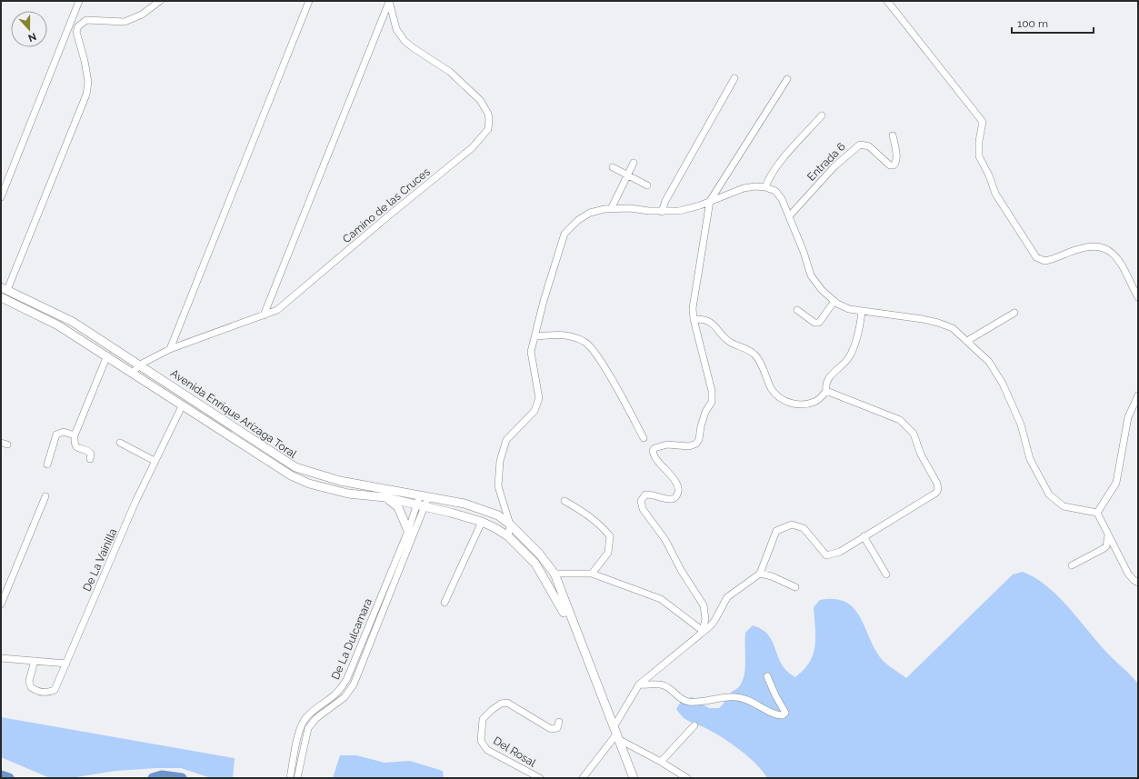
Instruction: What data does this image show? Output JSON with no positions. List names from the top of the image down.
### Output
{
  "streets": {
    "main road": ["Avenida Enrique Arízaga Toral"],
    "street": [
      "Entrada 6",
      "Camino de las Cruces",
      "De La Vainilla",
      "De La Dulcamara",
      "Del Rosal"
    ]
  },
  "crossings": [
    ["Camino de las Cruces", "Avenida Enrique Arízaga Toral"],
    ["Avenida Enrique Arízaga Toral", "De La Vainilla"],
    ["Avenida Enrique Arízaga Toral", "De La Dulcamara"]
  ],
  "scale_bar": "100 m",
  "north": "bottom"
}
